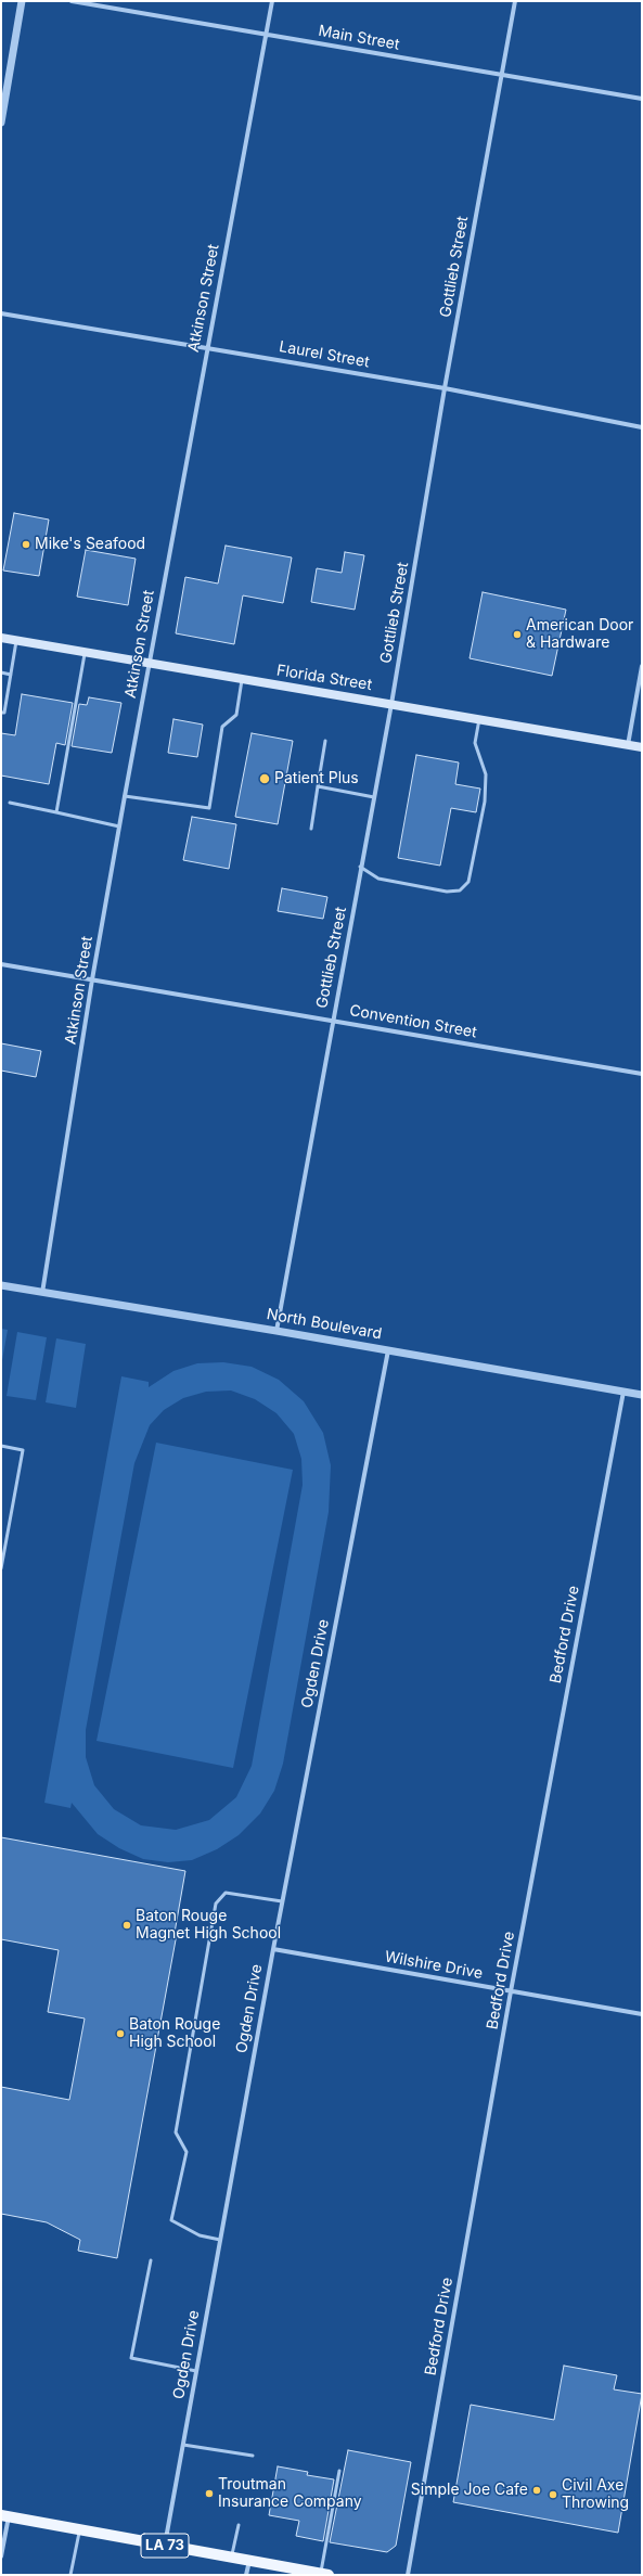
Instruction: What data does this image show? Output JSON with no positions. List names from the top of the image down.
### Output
{
  "streets": {
    "main road": ["Florida Street", "LA 73"],
    "street": [
      "Main Street",
      "Gottlieb Street",
      "Atkinson Street",
      "Laurel Street",
      "Convention Street",
      "North Boulevard",
      "Bedford Drive",
      "Ogden Drive",
      "Wilshire Drive"
    ]
  },
  "crossings": [
    ["Main Street", "Gottlieb Street"],
    ["Main Street", "Atkinson Street"],
    ["Gottlieb Street", "Laurel Street"],
    ["Gottlieb Street", "Florida Street"],
    ["Gottlieb Street", "Convention Street"],
    ["Gottlieb Street", "North Boulevard"],
    ["Atkinson Street", "Laurel Street"],
    ["Atkinson Street", "Florida Street"],
    ["Atkinson Street", "Convention Street"],
    ["Atkinson Street", "North Boulevard"],
    ["North Boulevard", "Bedford Drive"],
    ["North Boulevard", "Ogden Drive"],
    ["Bedford Drive", "Wilshire Drive"],
    ["Ogden Drive", "Wilshire Drive"],
    ["Ogden Drive", "LA 73"]
  ],
  "places": [
    "Mike's Seafood",
    "American Door & Hardware",
    "Patient Plus",
    "Baton Rouge Magnet High School",
    "Baton Rouge High School",
    "Simple Joe Cafe",
    "Troutman Insurance Company",
    "Civil Axe Throwing"
  ]
}
